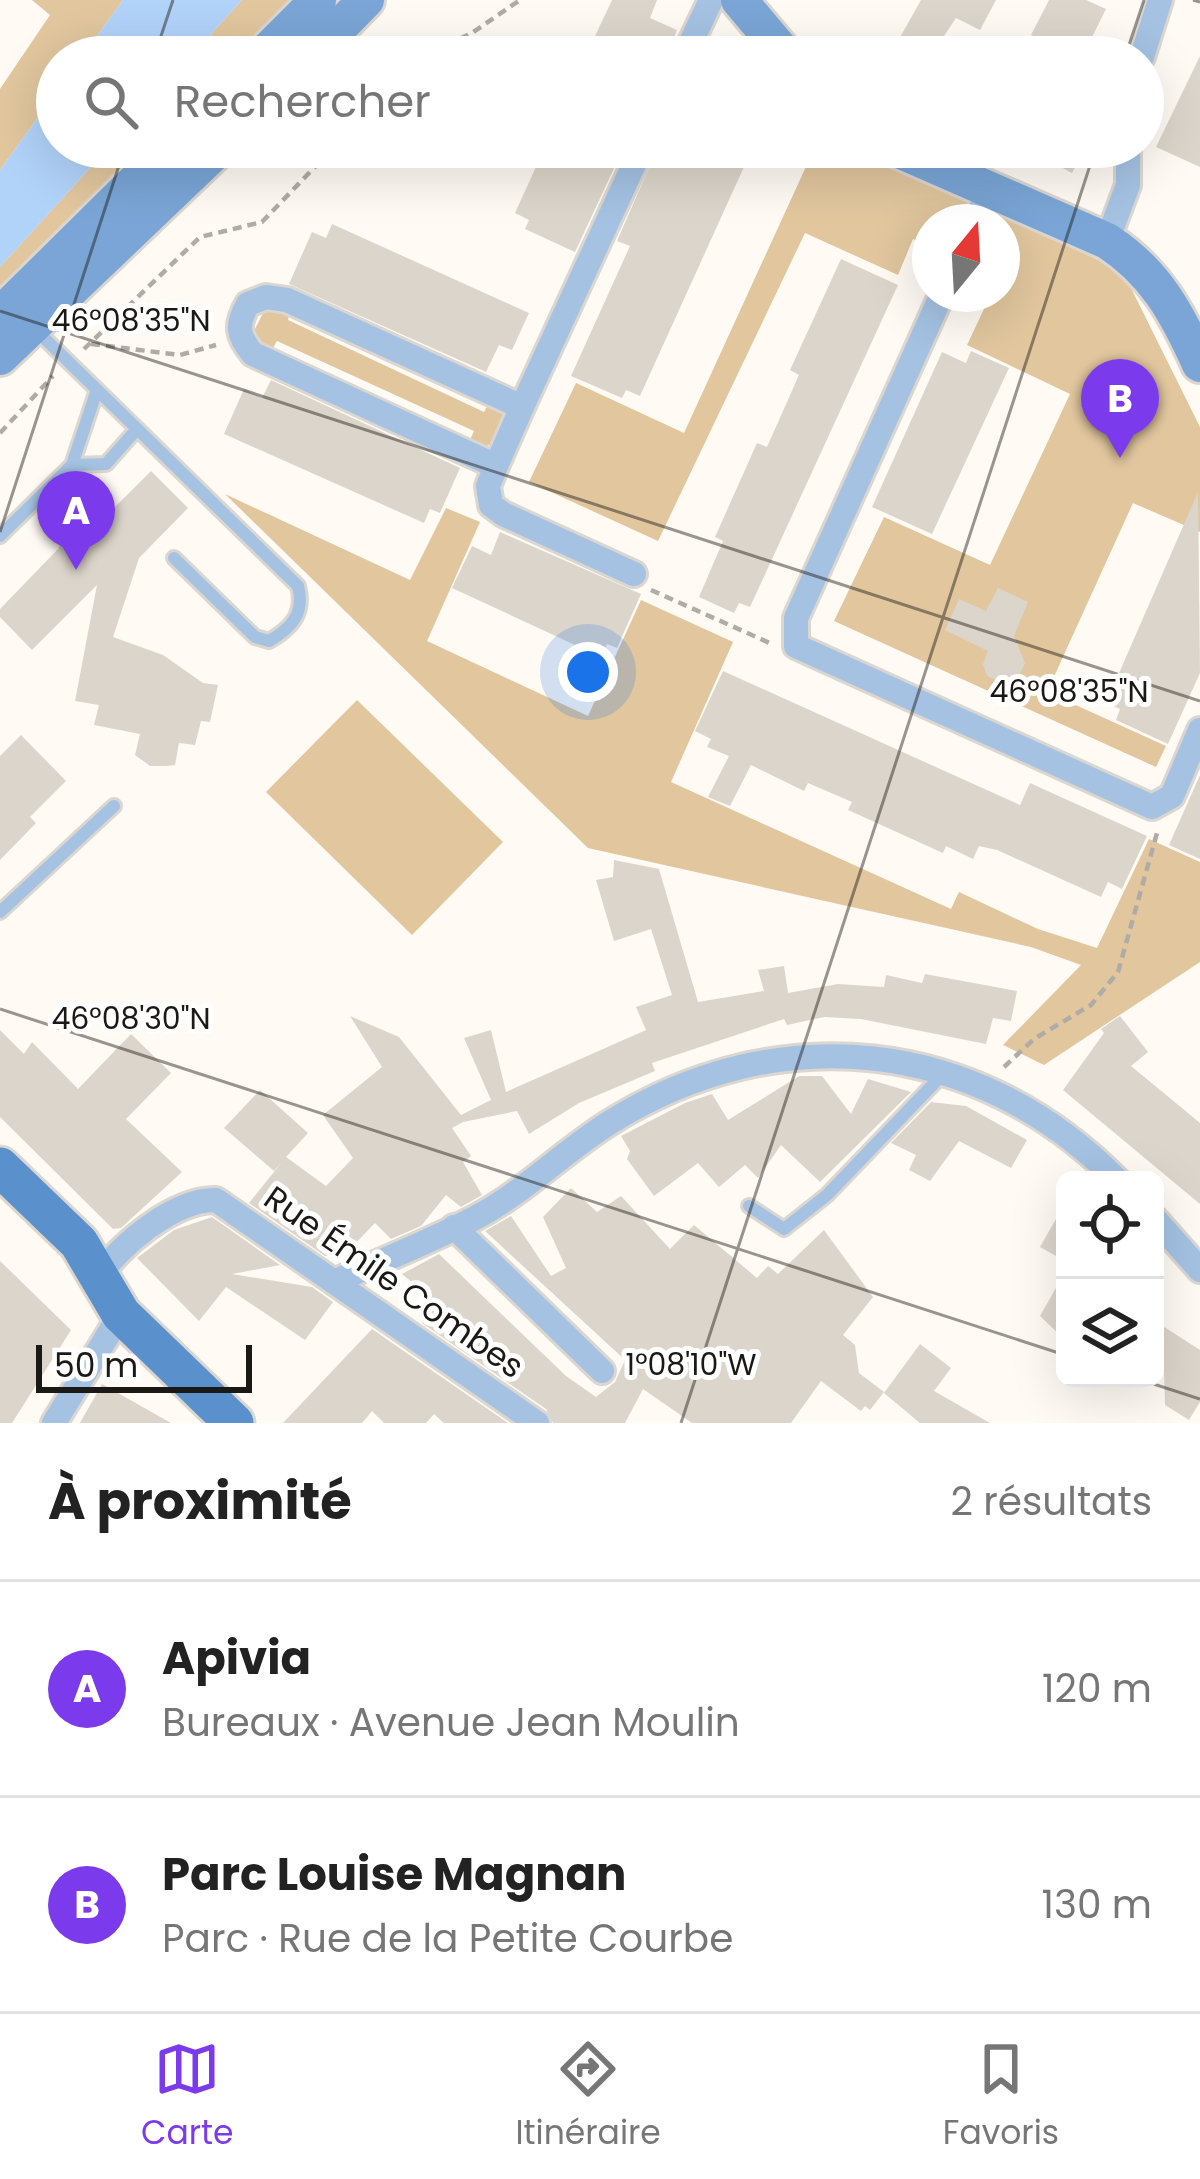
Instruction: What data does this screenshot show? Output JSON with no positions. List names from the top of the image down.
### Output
{
  "streets": {
    "street": ["Rue Émile Combes"]
  },
  "scale_bar": "50 m",
  "north": "top",
  "page": {
    "search": "Rechercher",
    "pins": ["B", "A"],
    "scale": "50 m",
    "heading": ["À proximité", "2 résultats"],
    "list": [
      {
        "mark": "A",
        "name": "Apivia",
        "note": "Bureaux · Avenue Jean Moulin",
        "value": "120 m"
      },
      {
        "mark": "B",
        "name": "Parc Louise Magnan",
        "note": "Parc · Rue de la Petite Courbe",
        "value": "130 m"
      }
    ],
    "nav": ["Carte", "Itinéraire", "Favoris"]
  },
  "coordinates": ["46°08'35\"N", "46°08'30\"N", "1°08'10\"W"]
}
